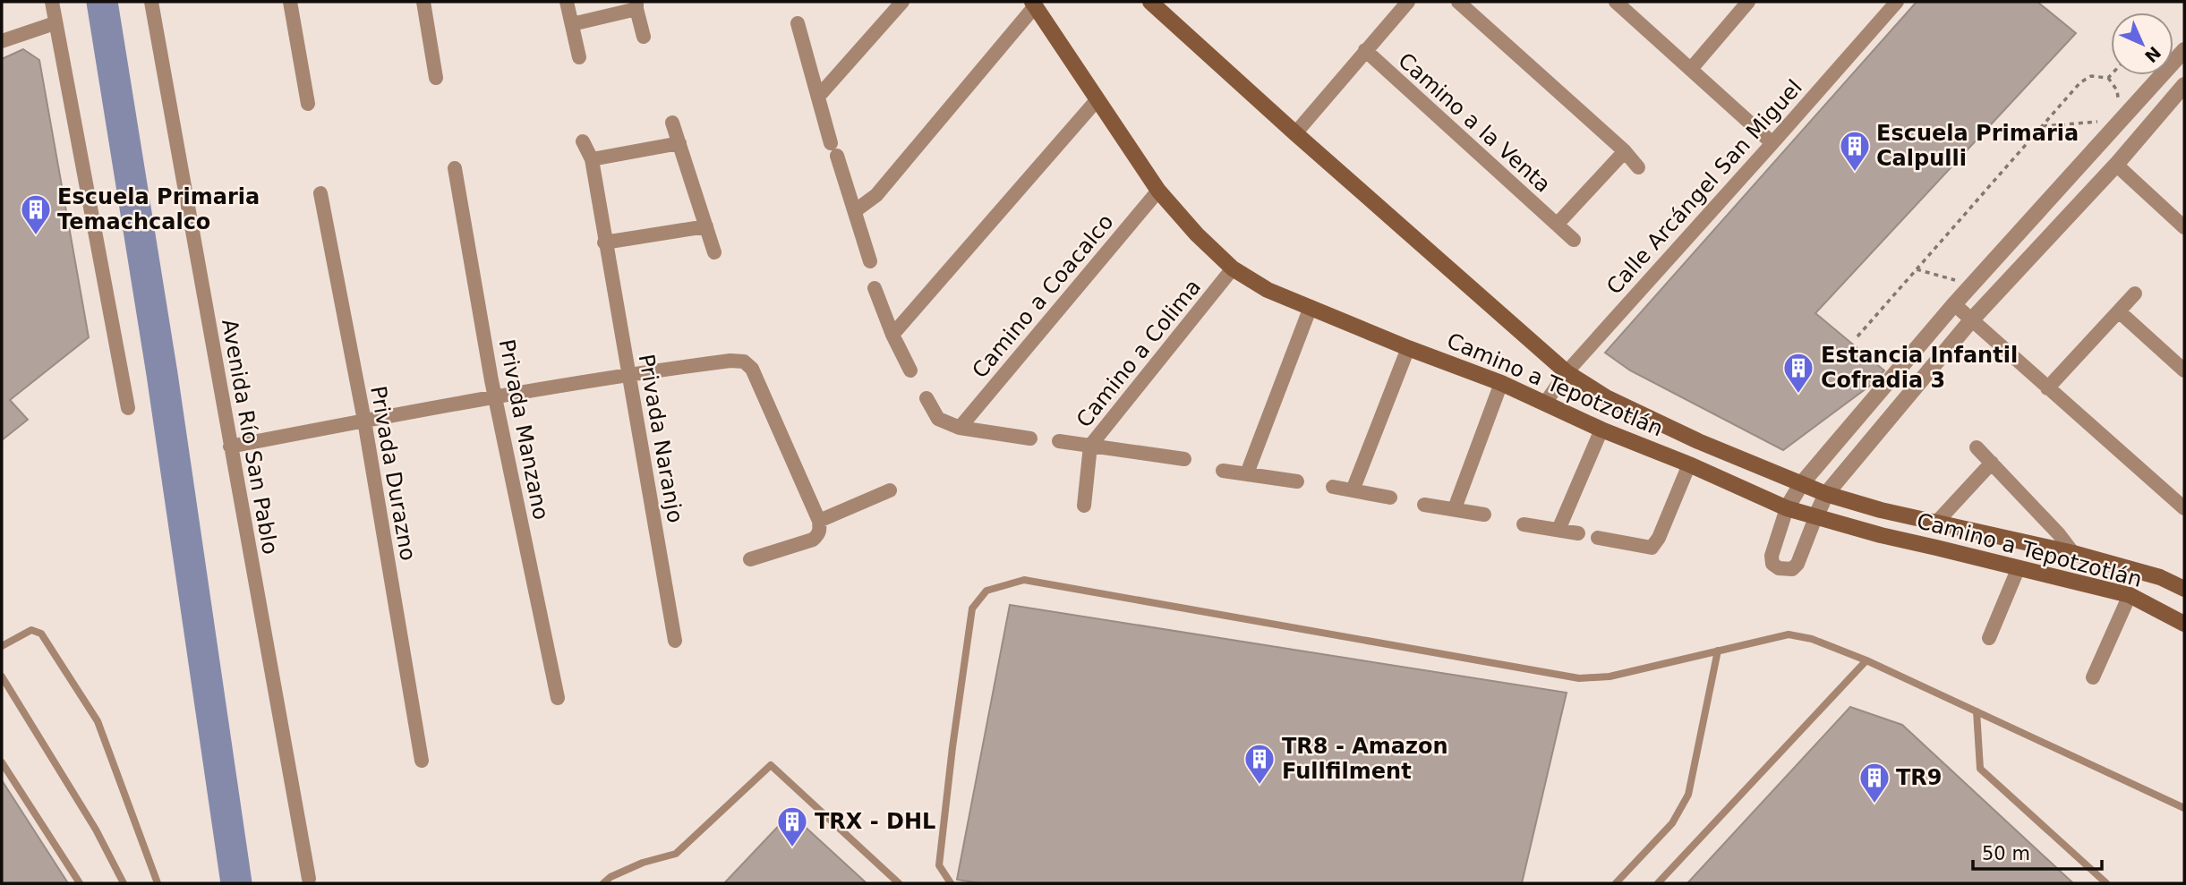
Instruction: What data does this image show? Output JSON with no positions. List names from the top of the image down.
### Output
{
  "streets": {
    "main road": ["Camino a Tepotzotlán"],
    "street": [
      "Camino a la Venta",
      "Calle Arcángel San Miguel",
      "Camino a Coacalco",
      "Camino a Colima",
      "Privada Manzano",
      "Avenida Río San Pablo",
      "Privada Naranjo",
      "Privada Durazno"
    ]
  },
  "crossings": [
    ["Calle Arcángel San Miguel", "Camino a Tepotzotlán"],
    ["Camino a Coacalco", "Camino a Tepotzotlán"],
    ["Camino a Colima", "Camino a Tepotzotlán"]
  ],
  "places": {
    "building": [
      "Escuela Primaria Calpulli",
      "Escuela Primaria Temachcalco",
      "Estancia Infantil Cofradia 3",
      "TR8 - Amazon Fullfilment",
      "TR9",
      "TRX - DHL"
    ]
  },
  "scale_bar": "50 m",
  "north": "bottom right"
}
